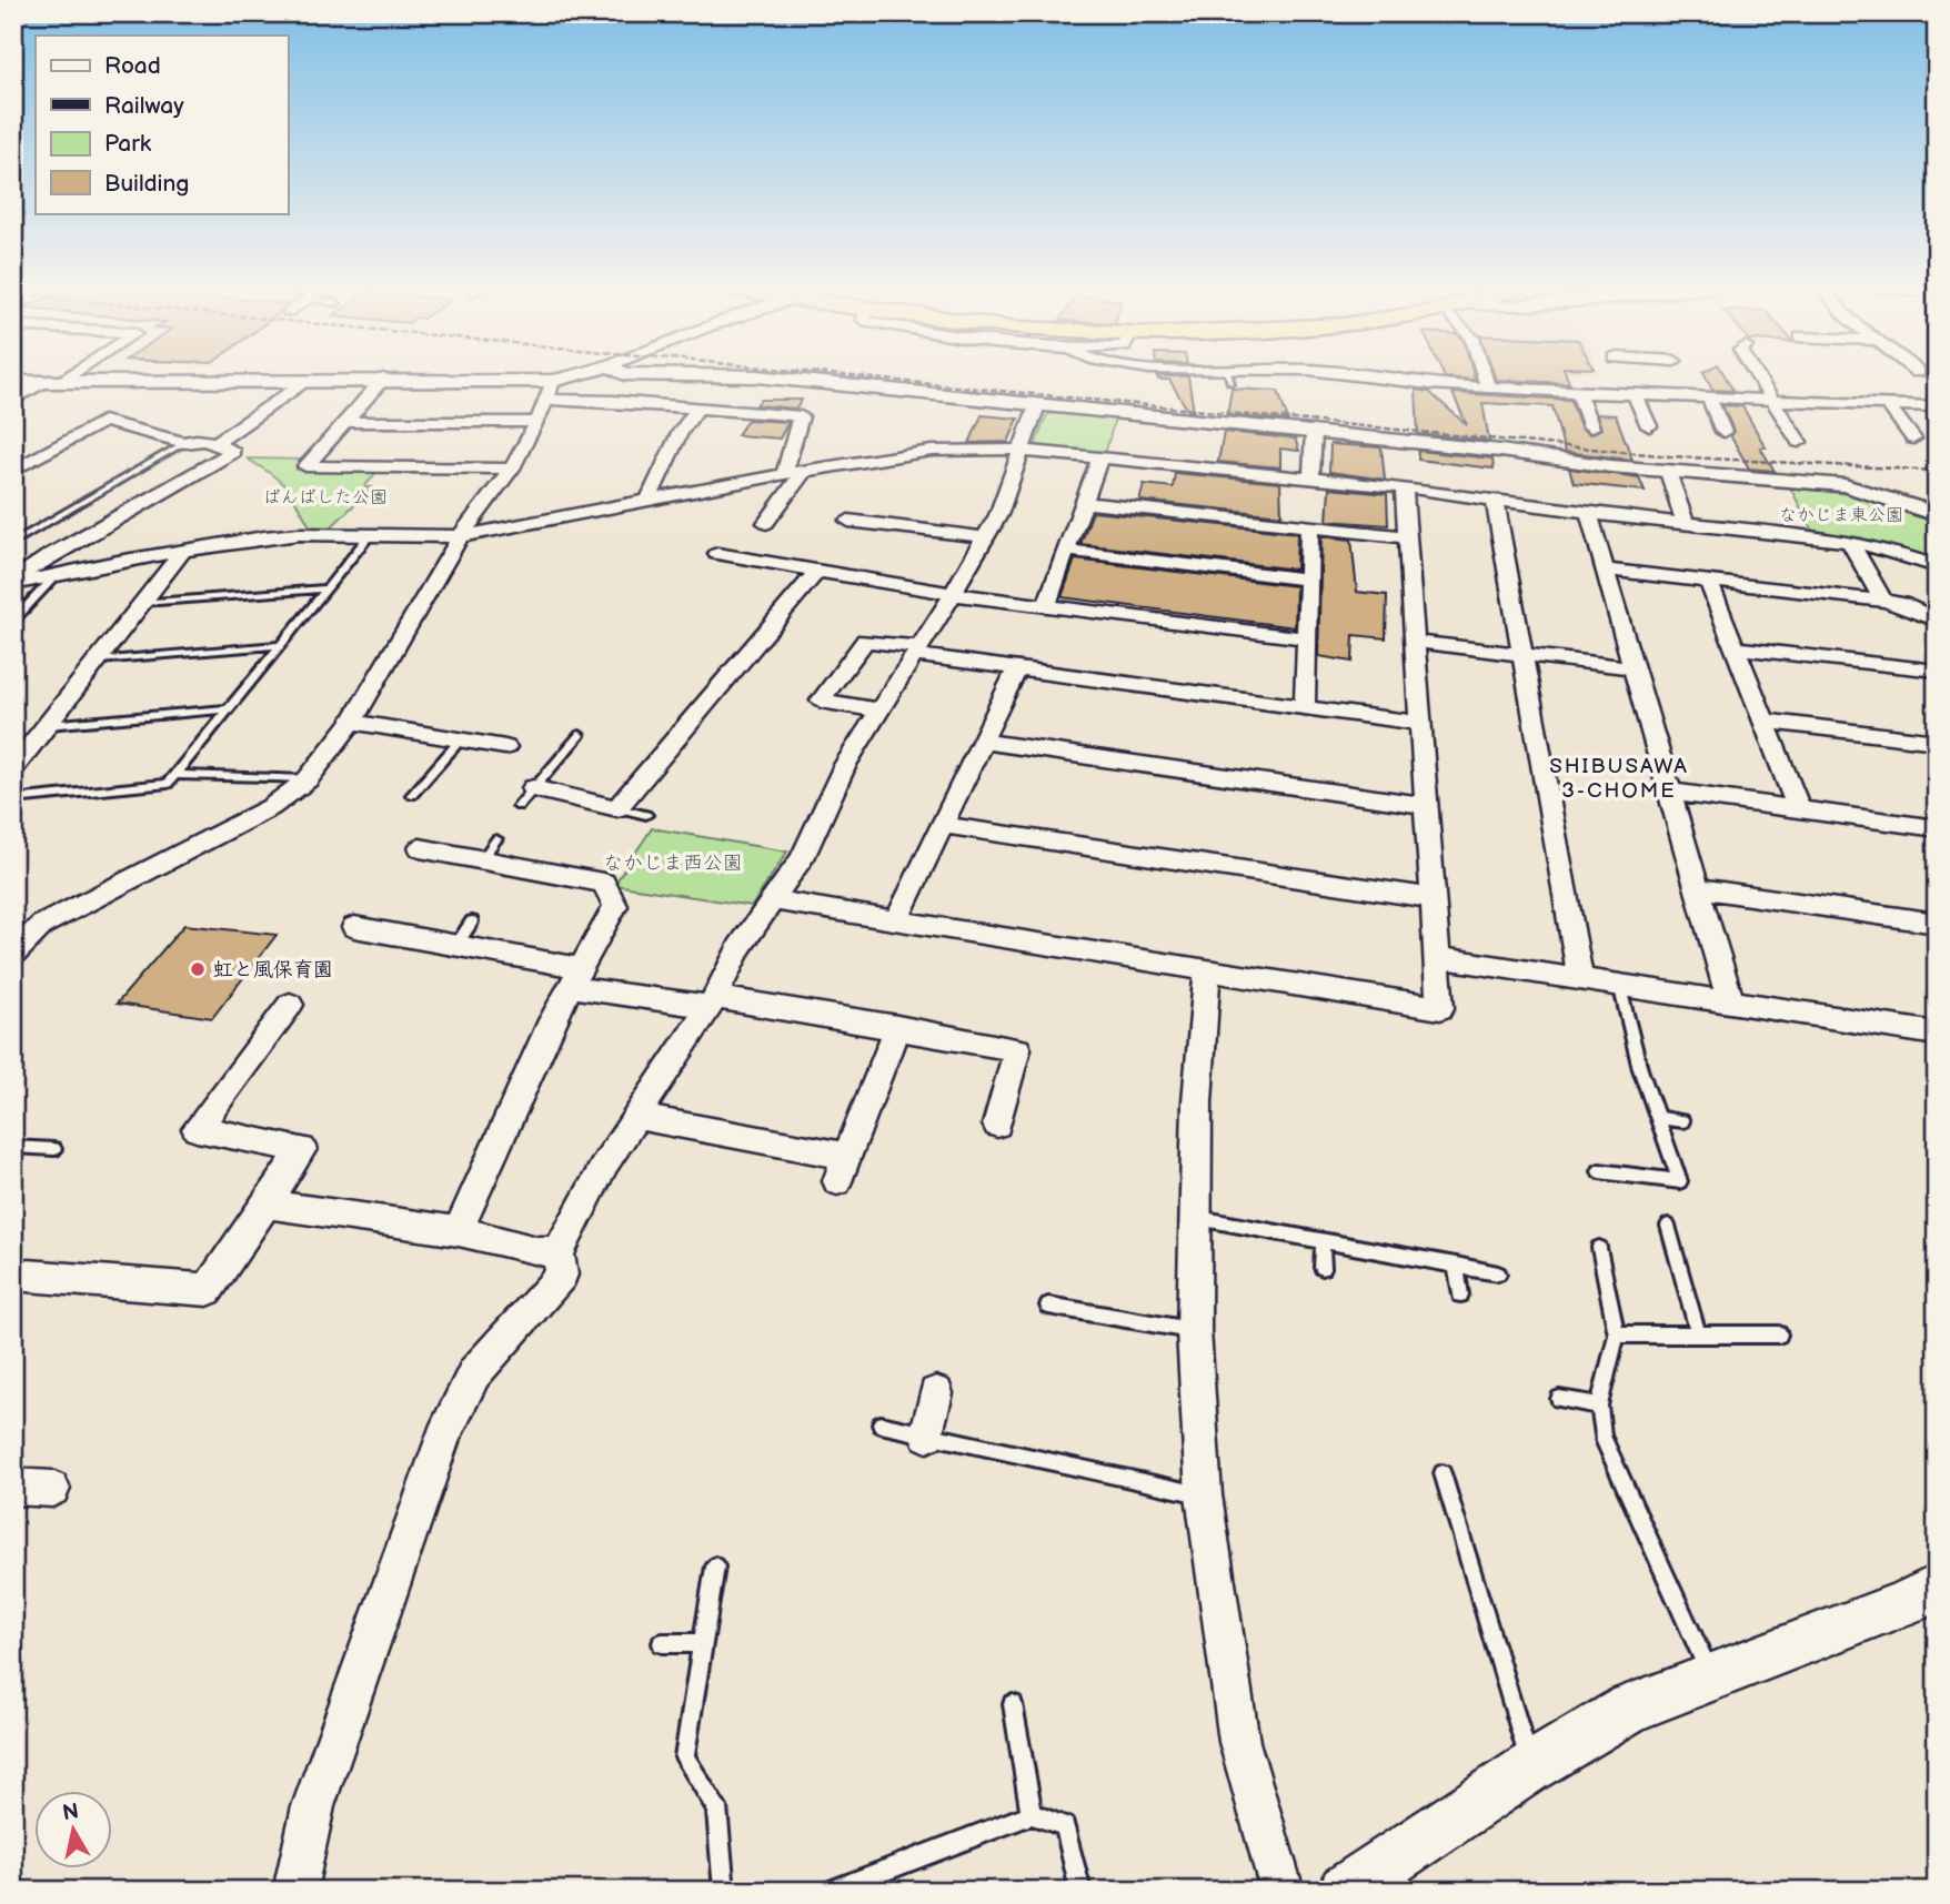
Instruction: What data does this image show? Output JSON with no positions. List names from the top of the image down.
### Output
{
  "districts": ["SHIBUSAWA 3-CHOME"],
  "parks": ["ばんばした公園", "なかじま東公園", "なかじま西公園"],
  "places": ["虹と風保育園"],
  "legend": [
    "Road",
    "Railway",
    "Park",
    "Building"
  ],
  "north": "top"
}
